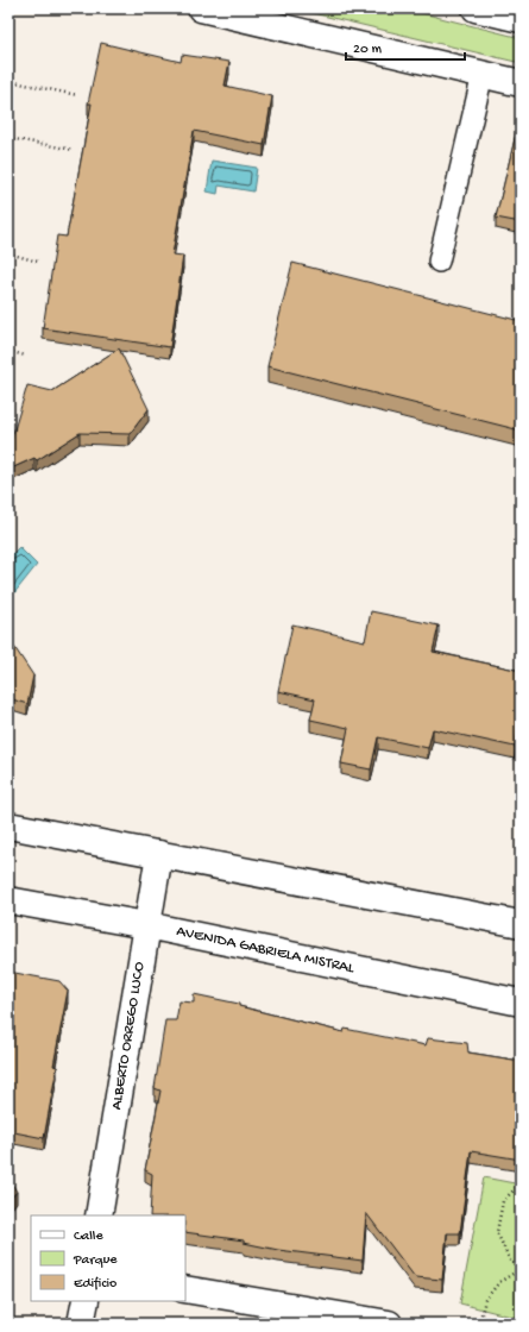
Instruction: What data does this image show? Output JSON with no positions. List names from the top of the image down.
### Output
{
  "streets": {
    "main road": ["AVENIDA GABRIELA MISTRAL", "ALBERTO ORREGO LUCO"]
  },
  "crossings": [
    ["AVENIDA GABRIELA MISTRAL", "ALBERTO ORREGO LUCO"]
  ],
  "legend": ["Calle", "Parque", "Edificio"],
  "scale_bar": "20 m"
}
